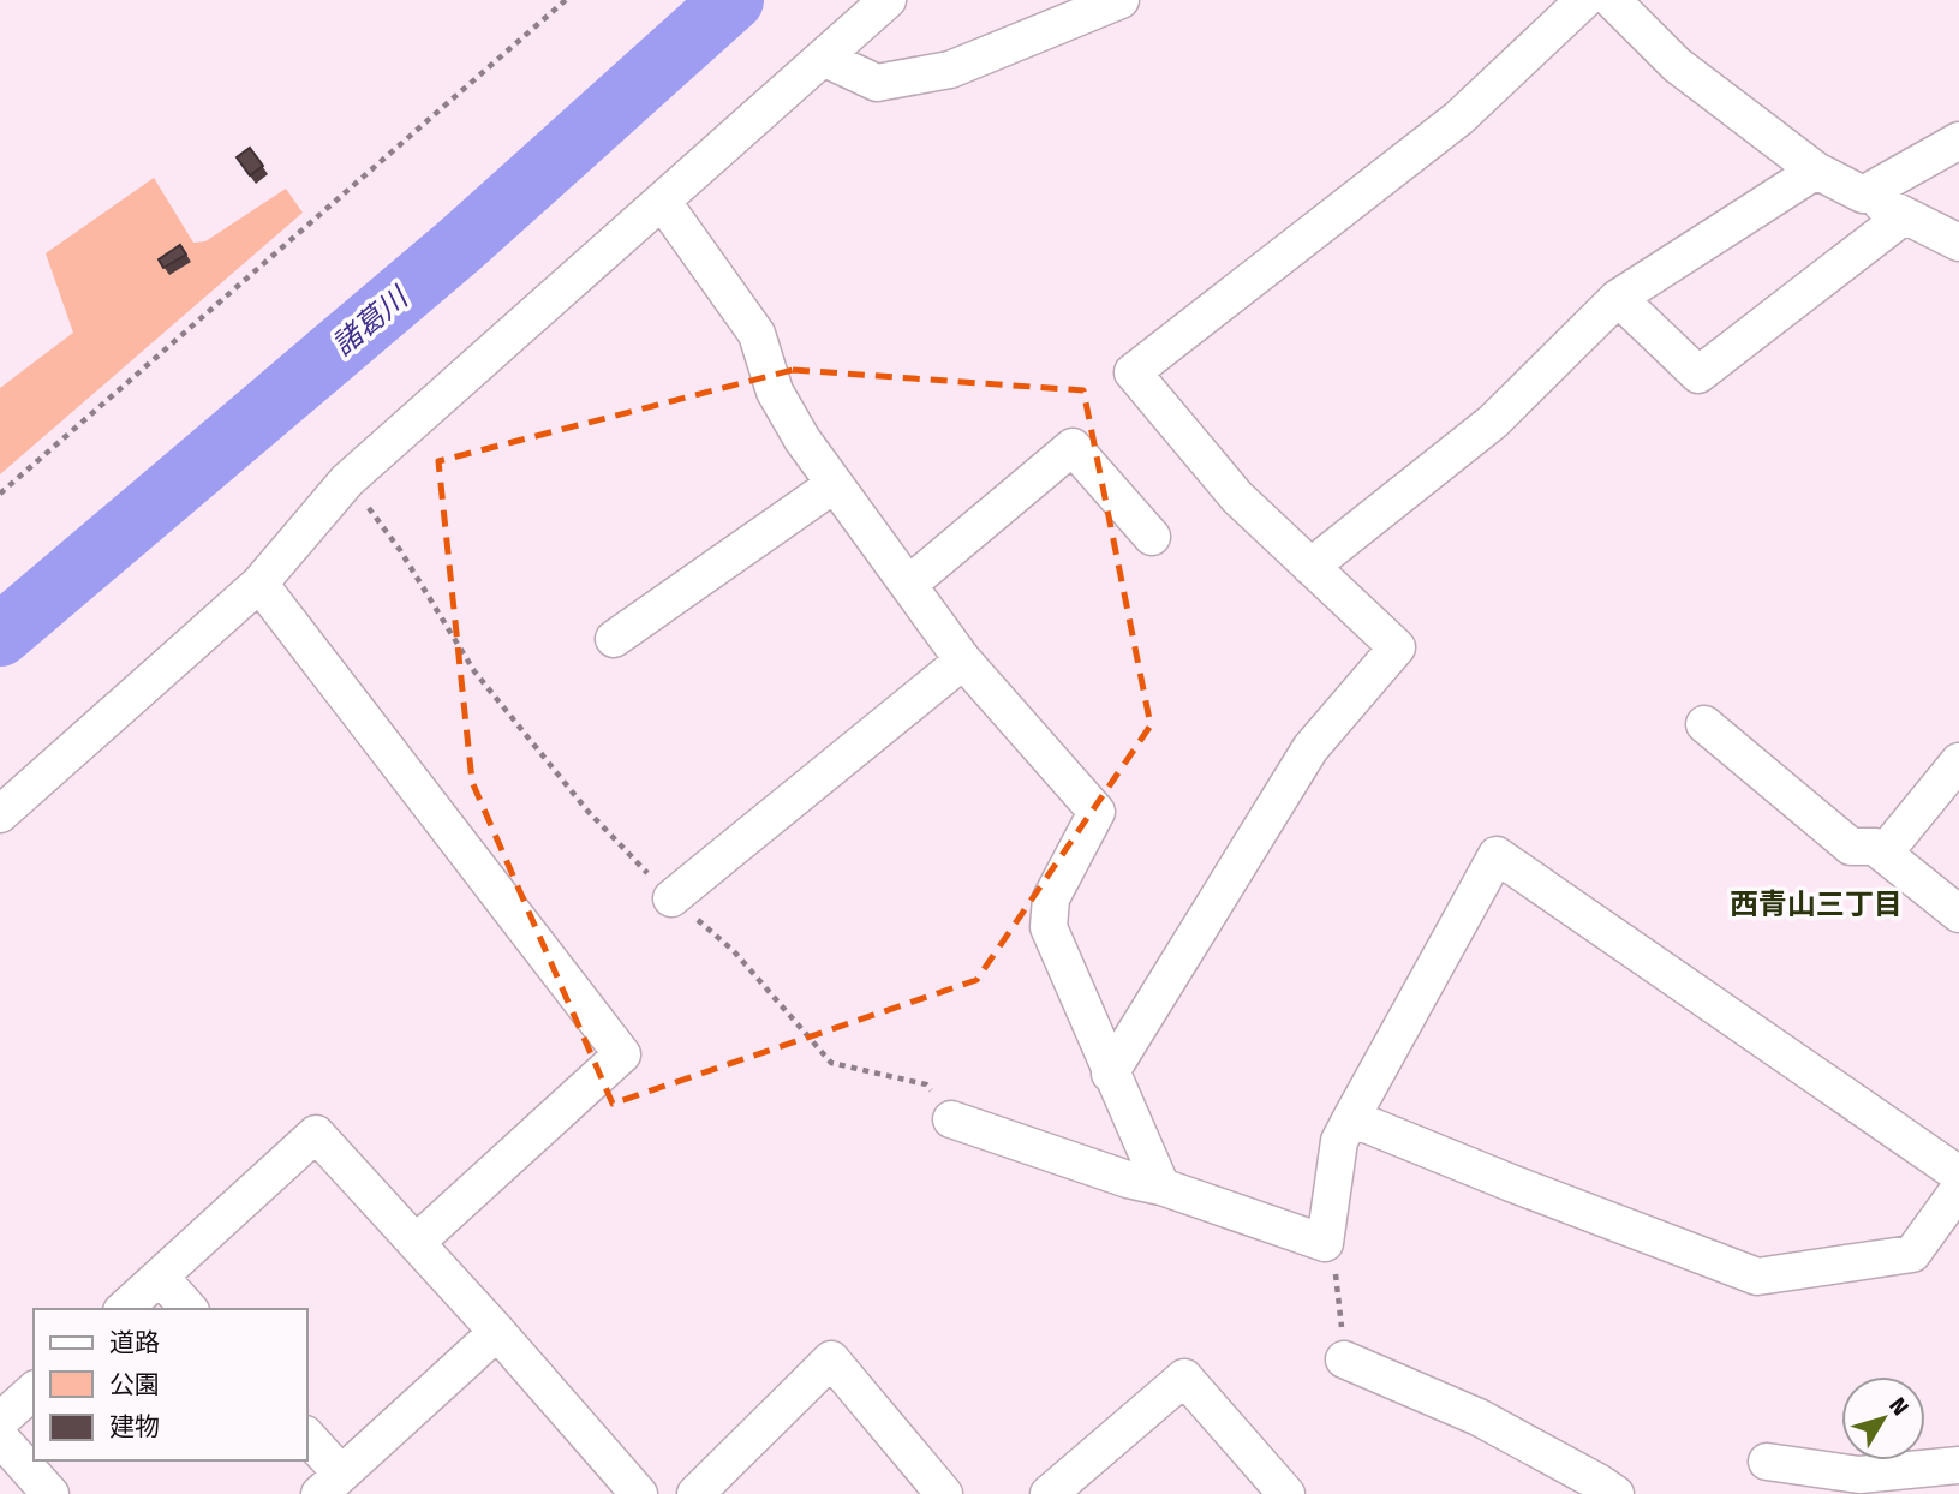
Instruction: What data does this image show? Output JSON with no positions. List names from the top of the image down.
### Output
{
  "districts": ["西青山三丁目"],
  "water": ["諸葛川"],
  "legend": ["道路", "公園", "建物"],
  "north": "top right"
}
